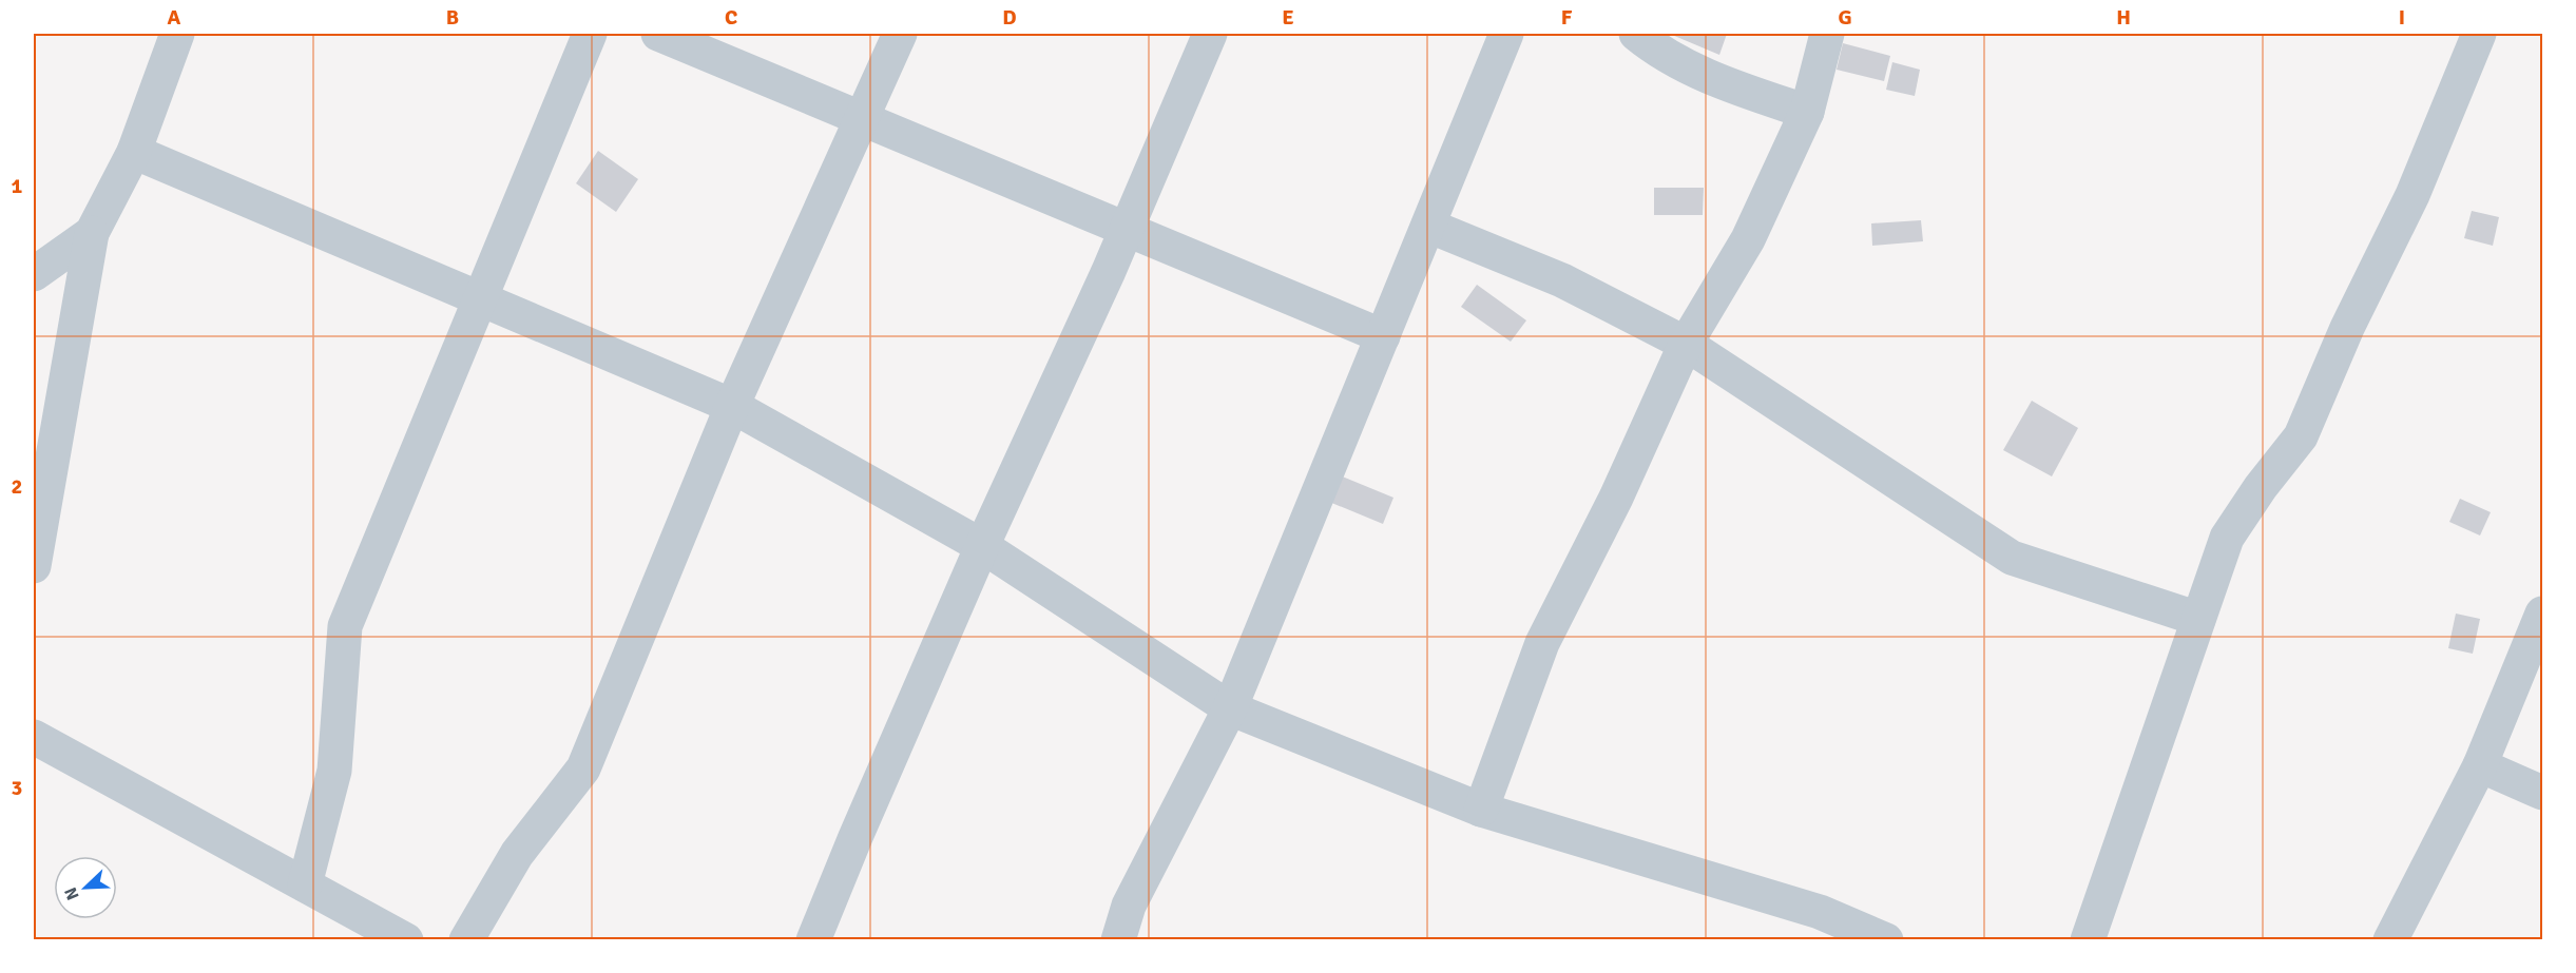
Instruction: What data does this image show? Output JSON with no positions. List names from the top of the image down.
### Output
{
  "north": "bottom left",
  "grid": {
    "columns": [
      "A",
      "B",
      "C",
      "D",
      "E",
      "F",
      "G",
      "H",
      "I"
    ],
    "rows": ["1", "2", "3"]
  }
}
